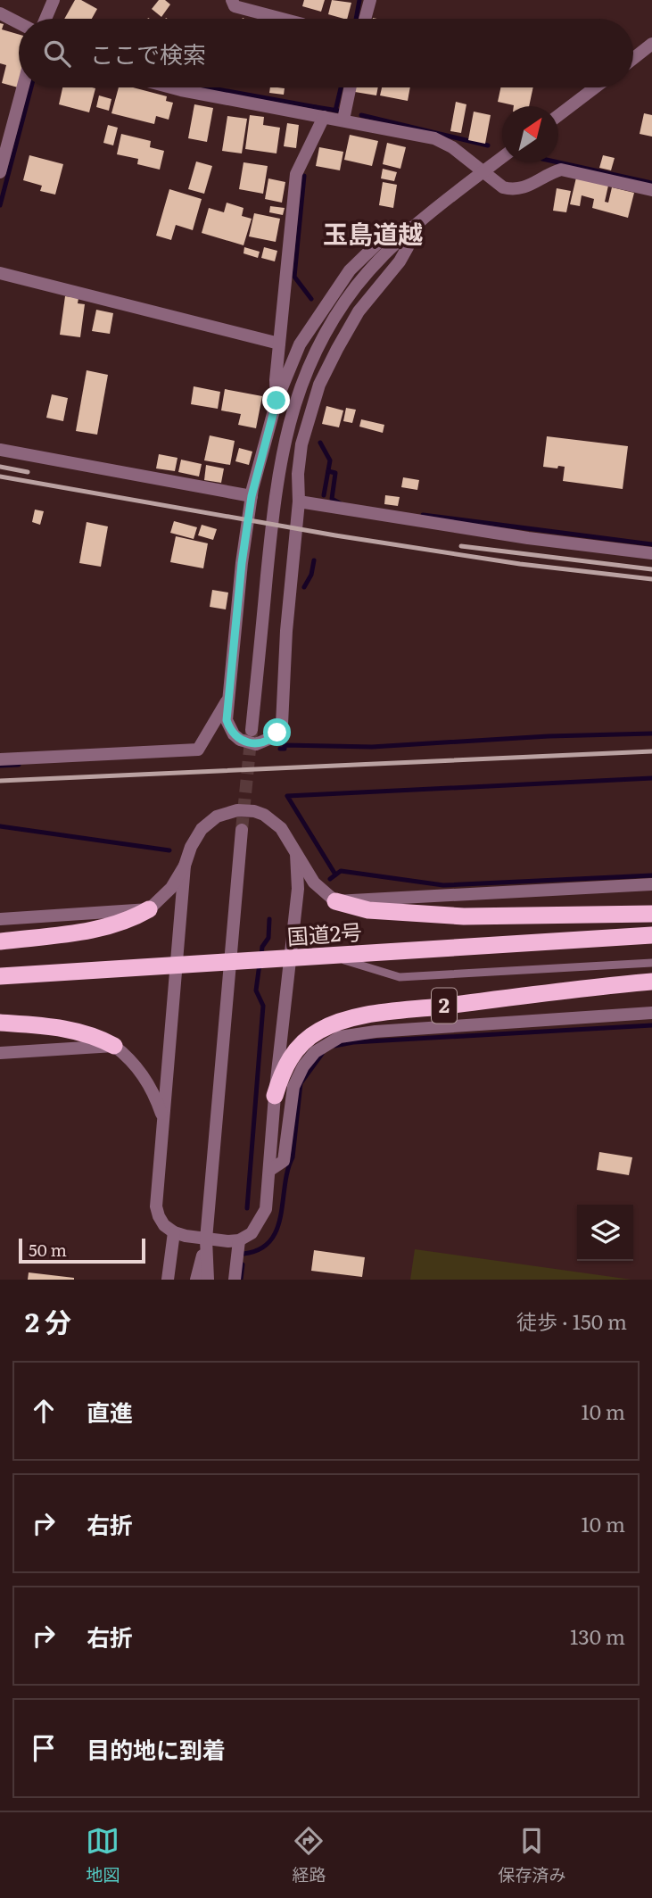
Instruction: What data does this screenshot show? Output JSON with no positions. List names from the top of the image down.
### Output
{
  "streets": {
    "highway": ["国道2号", "2"]
  },
  "districts": ["玉島道越"],
  "scale_bar": "50 m",
  "north": "top right",
  "page": {
    "search": "ここで検索",
    "scale": "50 m",
    "heading": ["2 分", "徒歩 · 150 m"],
    "list": [
      ["直進", "10 m"],
      ["右折", "10 m"],
      ["右折", "130 m"],
      "目的地に到着"
    ],
    "nav": ["地図", "経路", "保存済み"]
  }
}
